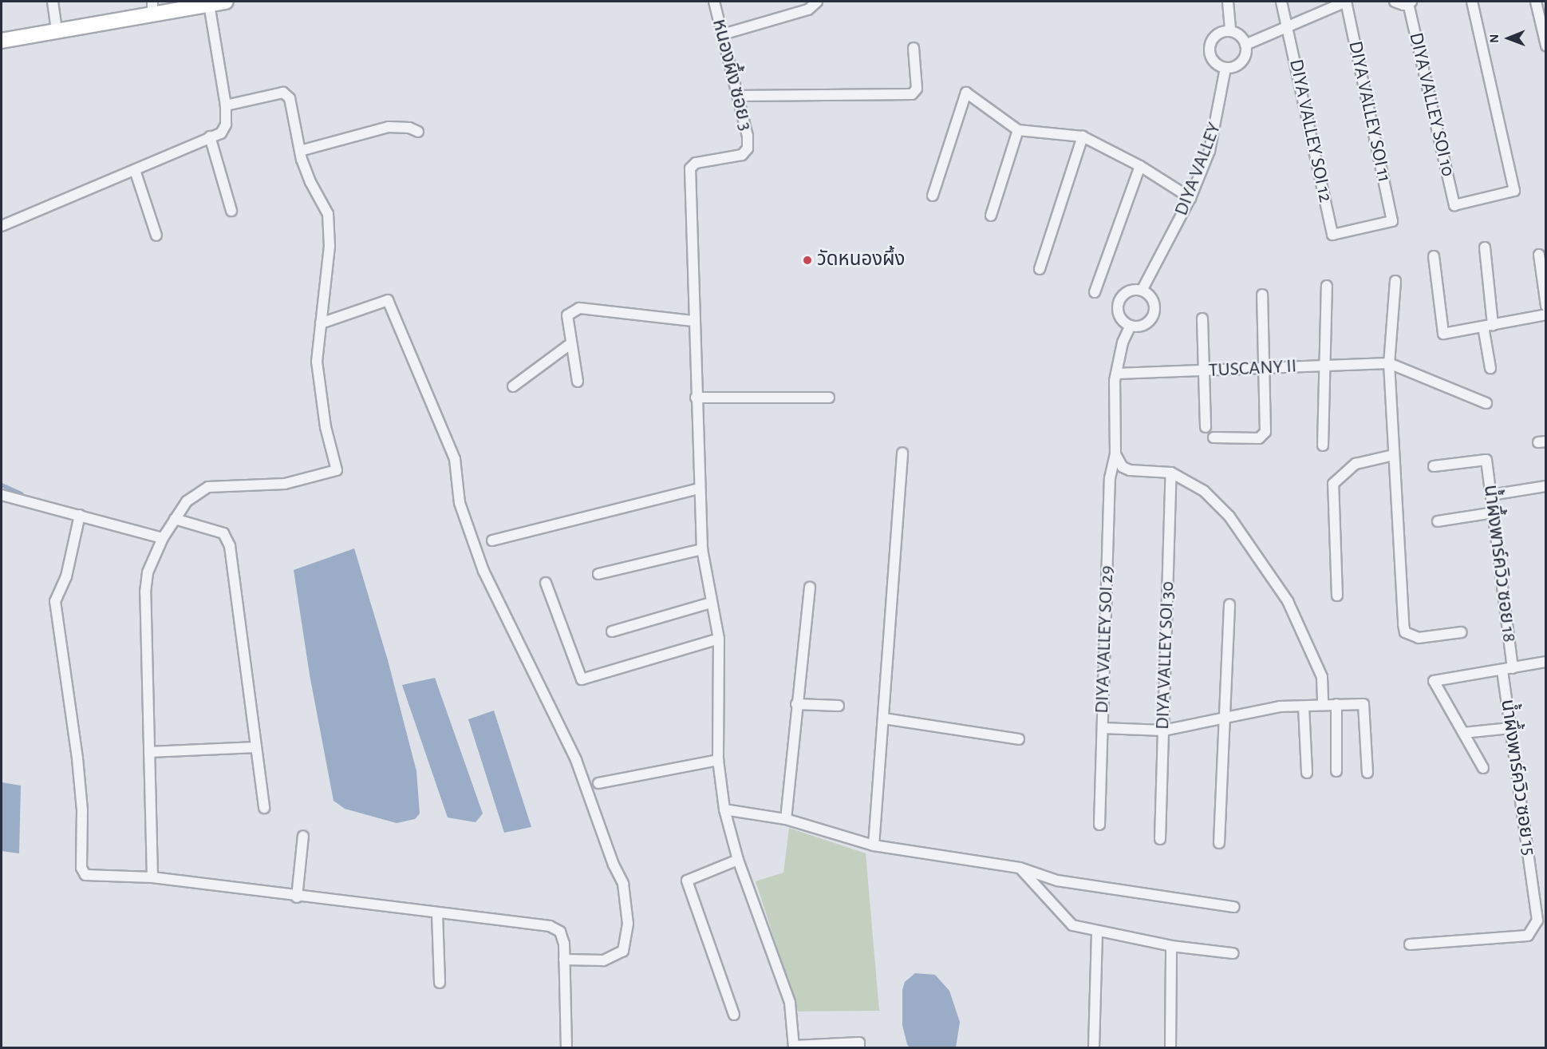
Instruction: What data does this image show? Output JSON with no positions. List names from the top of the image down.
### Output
{
  "streets": {
    "street": [
      "หนองผึ้ง ซอย 3",
      "DIYA VALLEY SOI 10",
      "DIYA VALLEY SOI 11",
      "DIYA VALLEY SOI 12",
      "DIYA VALLEY",
      "TUSCANY II",
      "น้ำผึ้งพาร์ควิว ซอย 18",
      "DIYA VALLEY SOI 29",
      "DIYA VALLEY SOI 30",
      "น้ำผึ้งพาร์ควิว ซอย 15"
    ]
  },
  "crossings": [
    ["DIYA VALLEY SOI 11", "DIYA VALLEY SOI 12"],
    ["น้ำผึ้งพาร์ควิว ซอย 18", "น้ำผึ้งพาร์ควิว ซอย 15"]
  ],
  "places": ["วัดหนองผึ้ง"],
  "north": "left"
}
